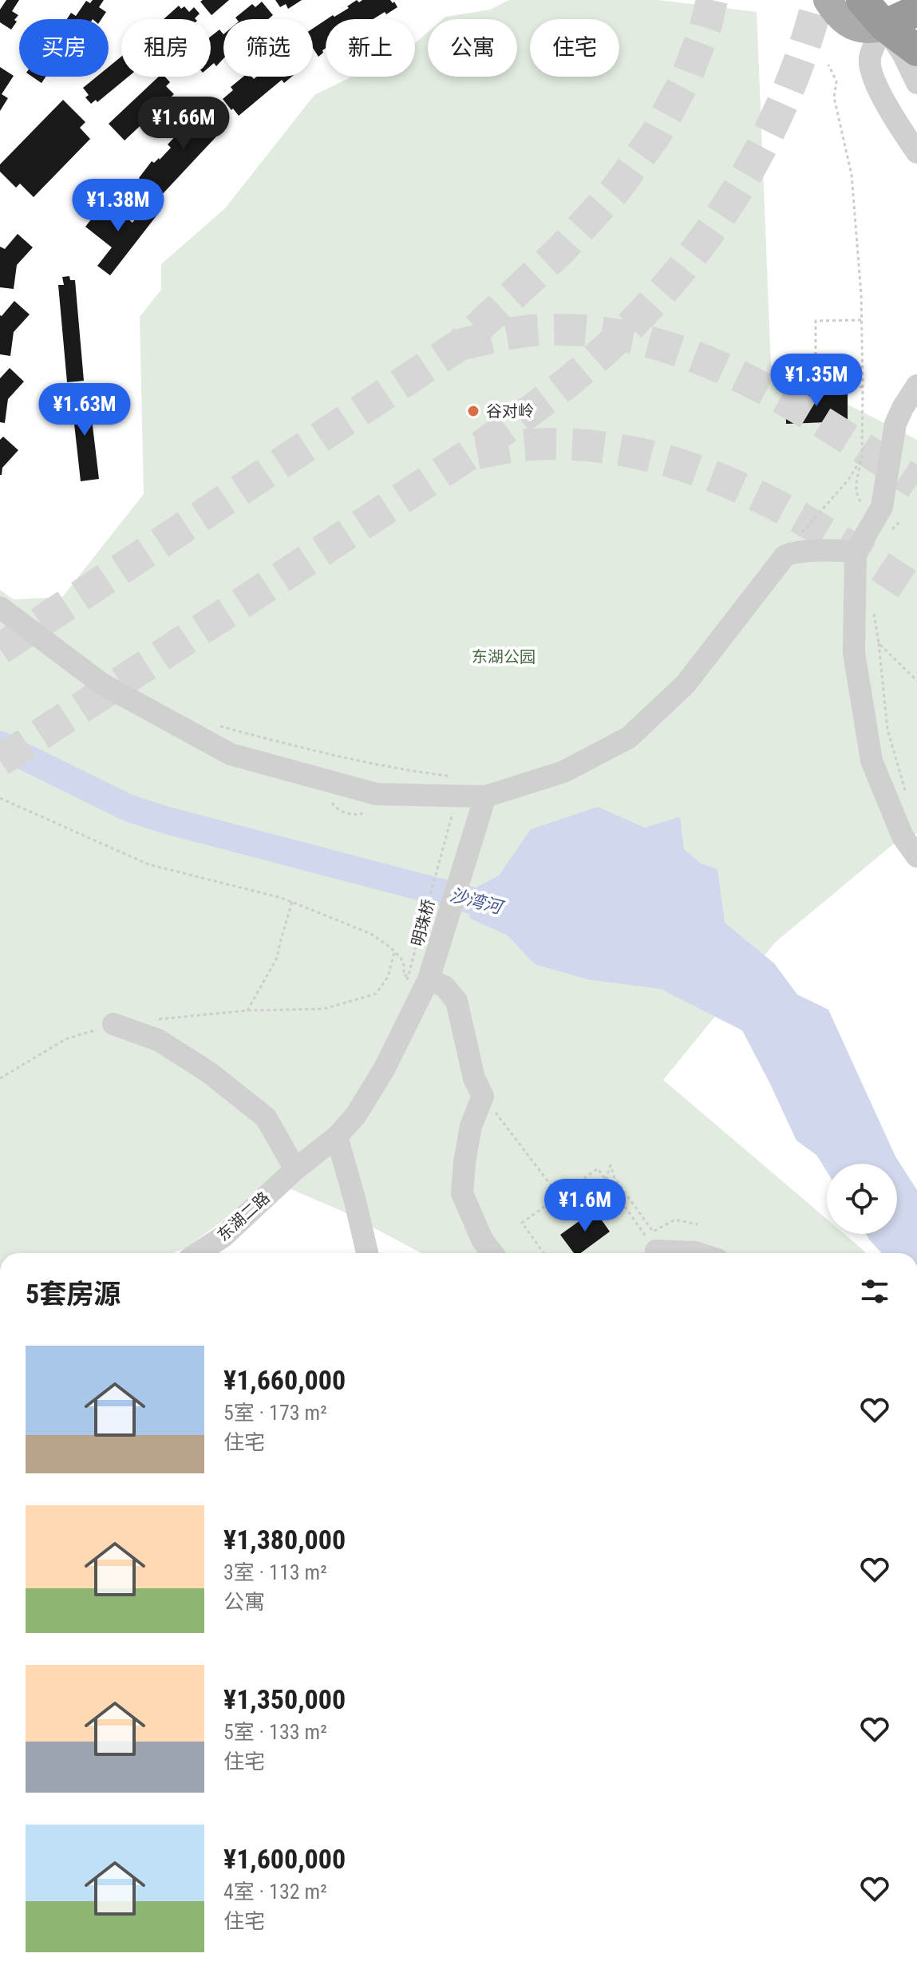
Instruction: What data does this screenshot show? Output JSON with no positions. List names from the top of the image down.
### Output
{
  "streets": {
    "street": ["明珠桥", "东湖二路"]
  },
  "crossings": [
    ["明珠桥", "东湖二路"]
  ],
  "water": ["沙湾河"],
  "parks": ["东湖公园"],
  "places": ["谷对岭"],
  "page": {
    "chip": [
      "买房",
      "租房",
      "筛选",
      "新上",
      "公寓",
      "住宅"
    ],
    "price": [
      "¥1.66M",
      "¥1.38M",
      "¥1.35M",
      "¥1.63M",
      "¥1.6M"
    ],
    "heading": "5套房源",
    "list": [
      {
        "name": "¥1,660,000",
        "note": "5室 · 173 m² · 住宅"
      },
      {
        "name": "¥1,380,000",
        "note": "3室 · 113 m² · 公寓"
      },
      {
        "name": "¥1,350,000",
        "note": "5室 · 133 m² · 住宅"
      },
      {
        "name": "¥1,600,000",
        "note": "4室 · 132 m² · 住宅"
      }
    ]
  }
}
